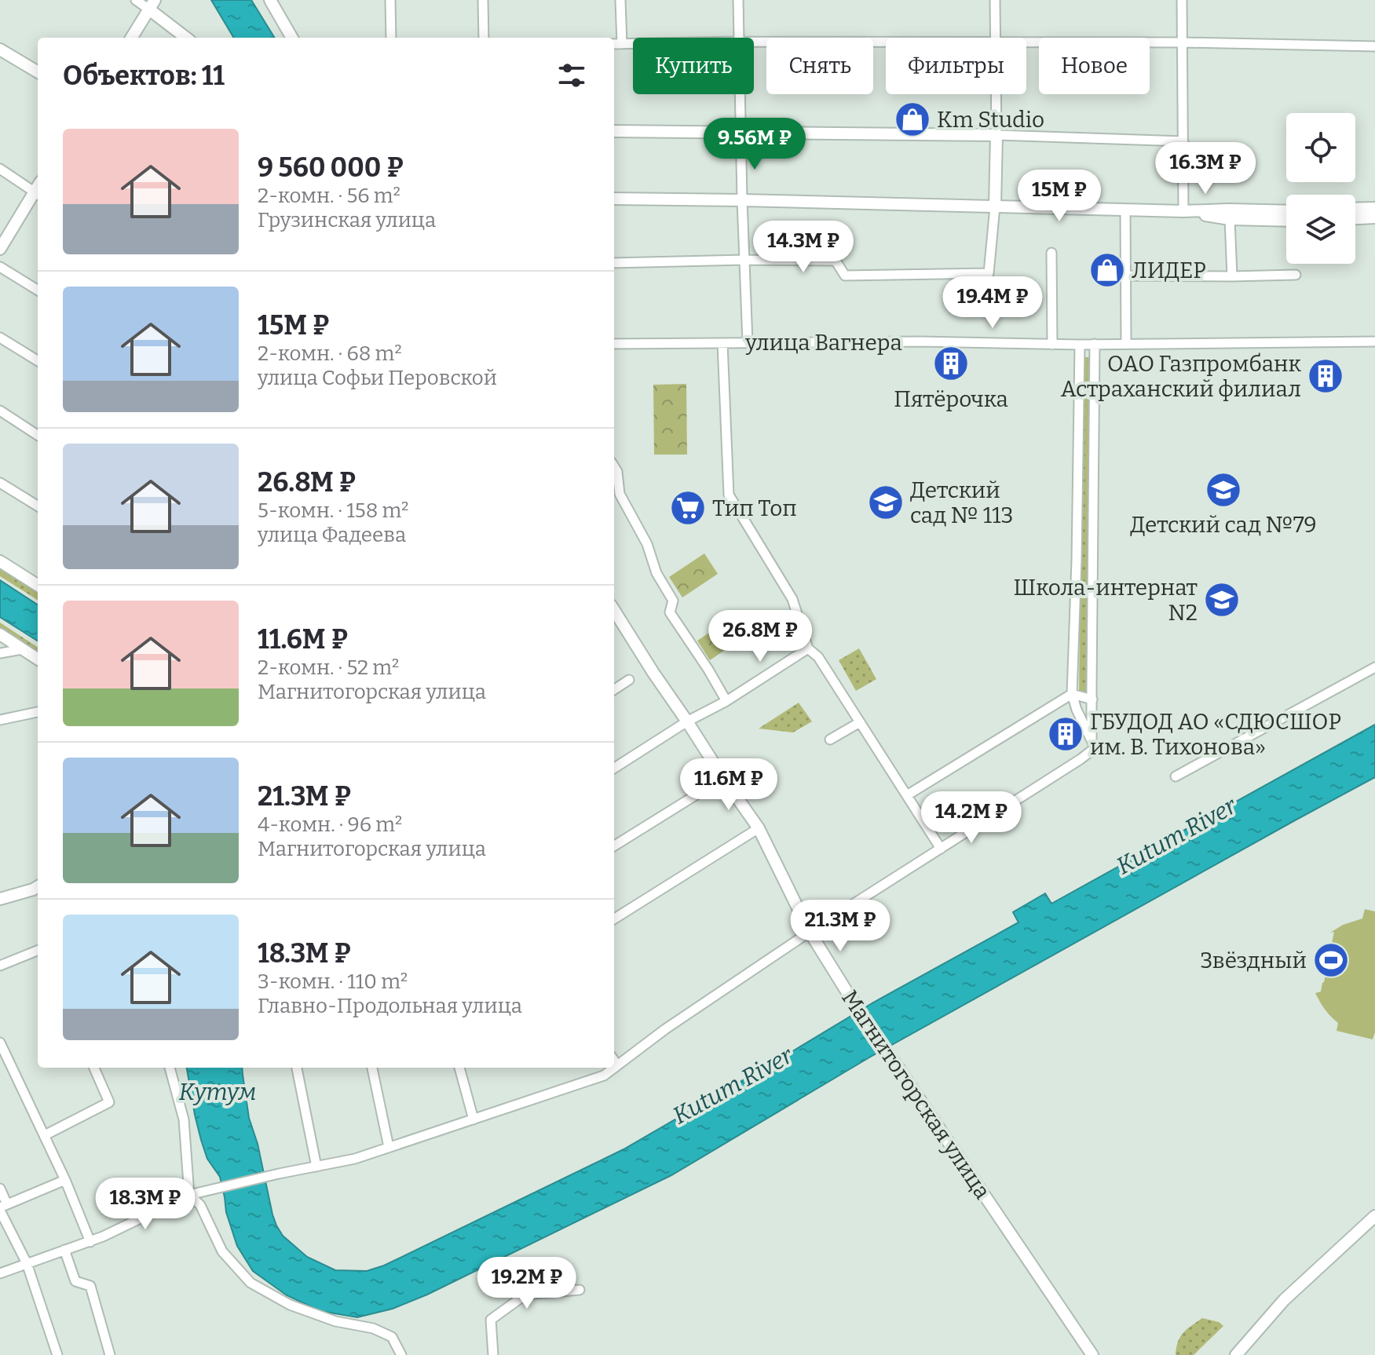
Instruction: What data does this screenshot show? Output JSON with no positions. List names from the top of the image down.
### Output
{
  "streets": {
    "main road": ["Магнитогорская улица"],
    "street": ["улица Вагнера"]
  },
  "water": ["Kutum River", "Кутум"],
  "places": {
    "shop": ["Кm Studio", "ЛИДЕР"],
    "building": ["Пятёрочка", "ОАО Газпромбанк Астраханский филиал", "ГБУДОД АО «СДЮСШОР им. В. Тихонова»"],
    "school or university": ["Детский сад №79", "Детский сад № 113", "Школа-интернат N2"],
    "supermarket": ["Тип Топ"],
    "sports": ["Звёздный"]
  },
  "page": {
    "chip": [
      "Купить",
      "Снять",
      "Фильтры",
      "Новое"
    ],
    "heading": "Объектов: 11",
    "list": [
      {
        "name": "9 560 000 ₽",
        "note": "2-комн. · 56 m² · Грузинская улица"
      },
      {
        "name": "15M ₽",
        "note": "2-комн. · 68 m² · улица Софьи Перовской"
      },
      {
        "name": "26.8M ₽",
        "note": "5-комн. · 158 m² · улица Фадеева"
      },
      {
        "name": "11.6M ₽",
        "note": "2-комн. · 52 m² · Магнитогорская улица"
      },
      {
        "name": "21.3M ₽",
        "note": "4-комн. · 96 m² · Магнитогорская улица"
      },
      {
        "name": "18.3M ₽",
        "note": "3-комн. · 110 m² · Главно-Продольная улица"
      }
    ],
    "price": [
      "9.56M ₽",
      "16.3M ₽",
      "15M ₽",
      "14.3M ₽",
      "19.4M ₽",
      "26.8M ₽",
      "11.6M ₽",
      "14.2M ₽",
      "21.3M ₽",
      "18.3M ₽",
      "19.2M ₽"
    ]
  }
}
